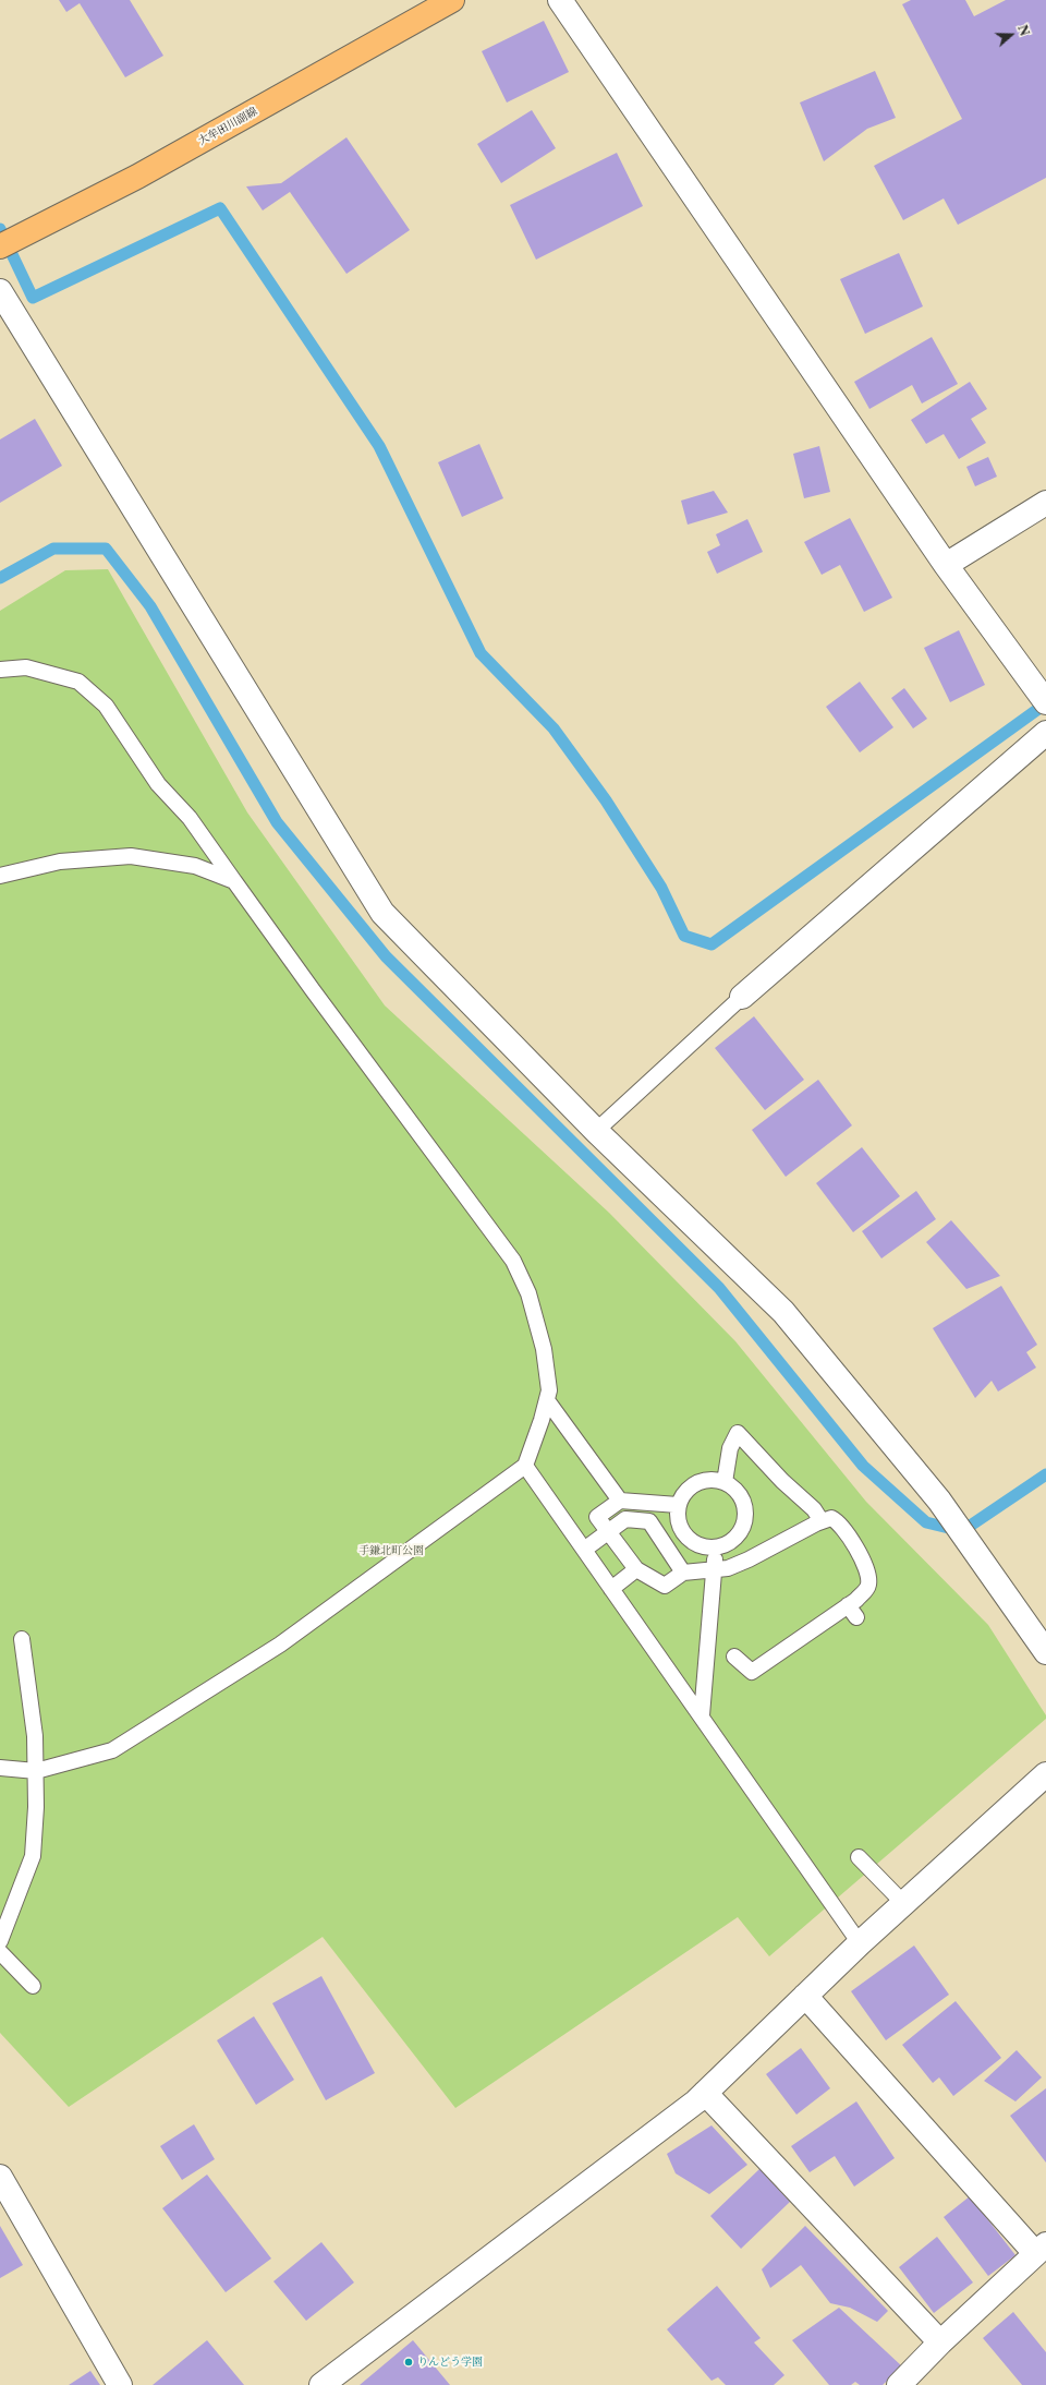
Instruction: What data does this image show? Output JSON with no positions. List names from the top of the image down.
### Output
{
  "streets": {
    "main road": ["大牟田川副線"]
  },
  "parks": ["手鎌北町公園"],
  "places": ["りんどう学園"],
  "north": "right"
}
